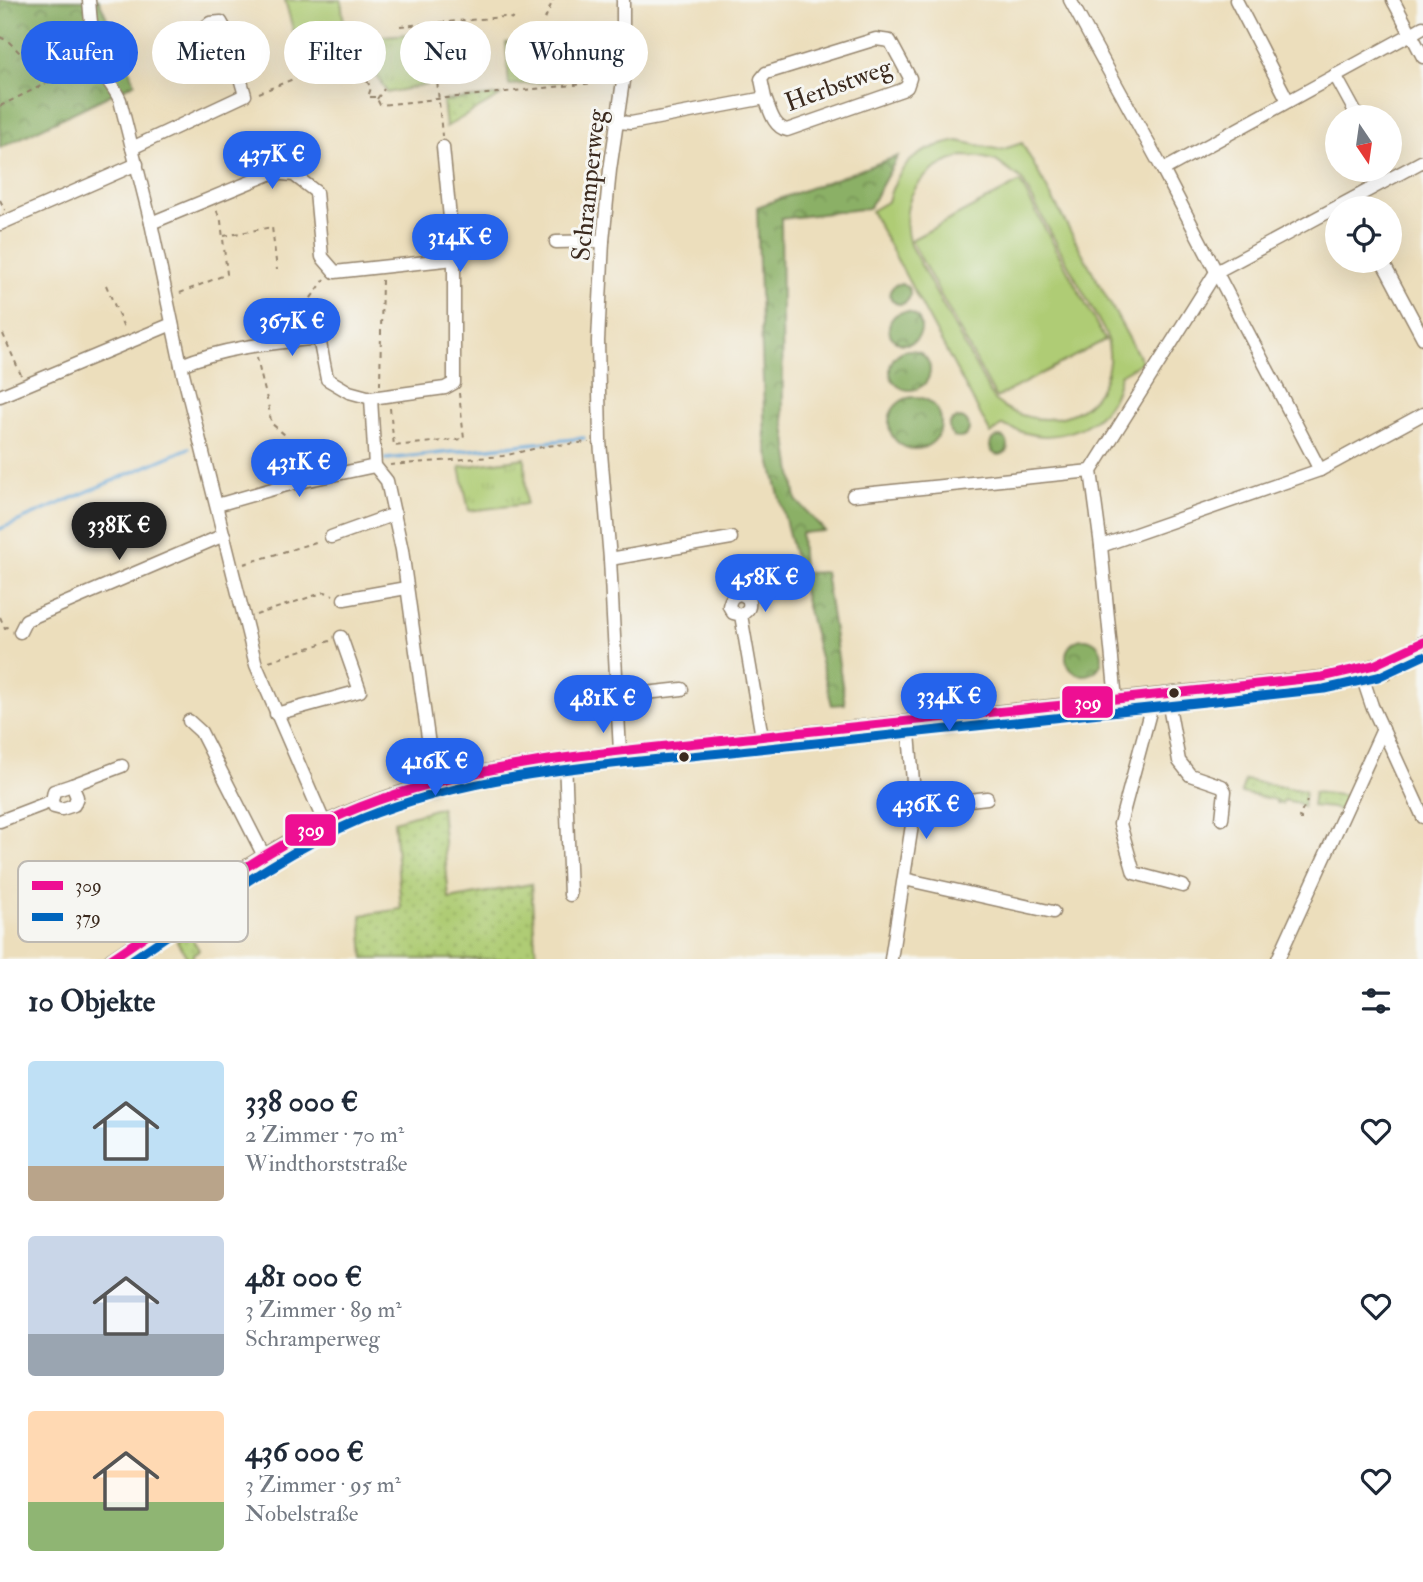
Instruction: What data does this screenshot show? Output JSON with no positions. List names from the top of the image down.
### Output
{
  "streets": {
    "street": ["Herbstweg", "Schramperweg"]
  },
  "crossings": [
    ["Herbstweg", "Schramperweg"]
  ],
  "lines": ["transit line 309", "transit line 379"],
  "legend": ["309", "379"],
  "north": "bottom",
  "page": {
    "chip": [
      "Kaufen",
      "Mieten",
      "Filter",
      "Neu",
      "Wohnung"
    ],
    "price": [
      "437K €",
      "314K €",
      "367K €",
      "431K €",
      "338K €",
      "458K €",
      "334K €",
      "481K €",
      "416K €",
      "436K €"
    ],
    "heading": "10 Objekte",
    "list": [
      {
        "name": "338 000 €",
        "note": "2 Zimmer · 70 m² · Windthorststraße"
      },
      {
        "name": "481 000 €",
        "note": "3 Zimmer · 89 m² · Schramperweg"
      },
      {
        "name": "436 000 €",
        "note": "3 Zimmer · 95 m² · Nobelstraße"
      }
    ]
  }
}
